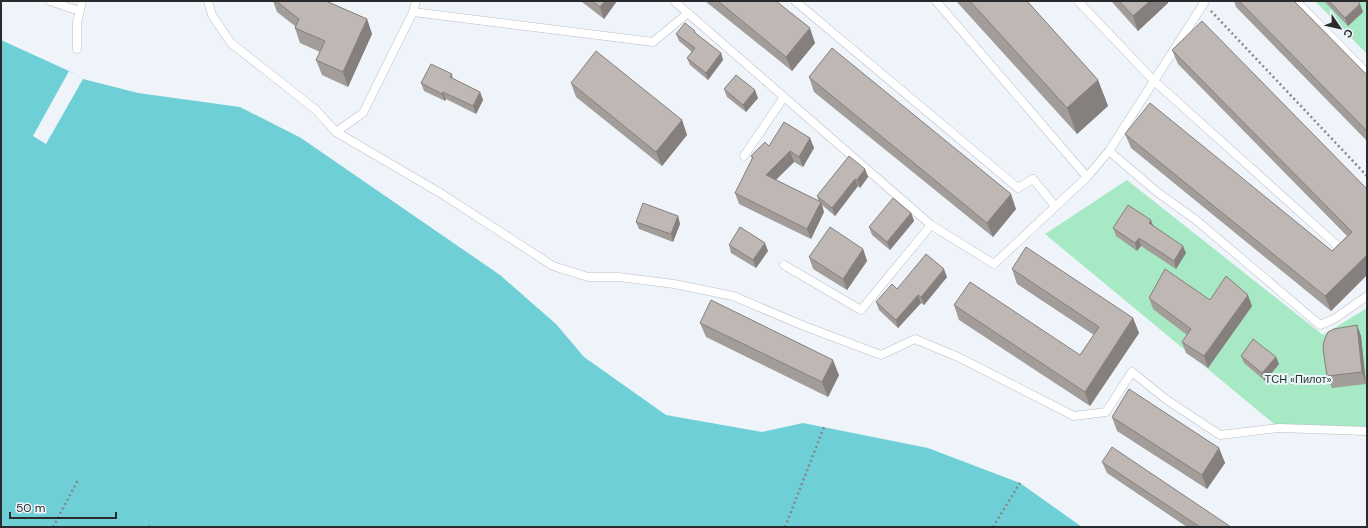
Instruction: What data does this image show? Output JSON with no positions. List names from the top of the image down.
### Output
{
  "parks": ["ТСН «Пилот»"],
  "scale_bar": "50 m",
  "north": "bottom right"
}
